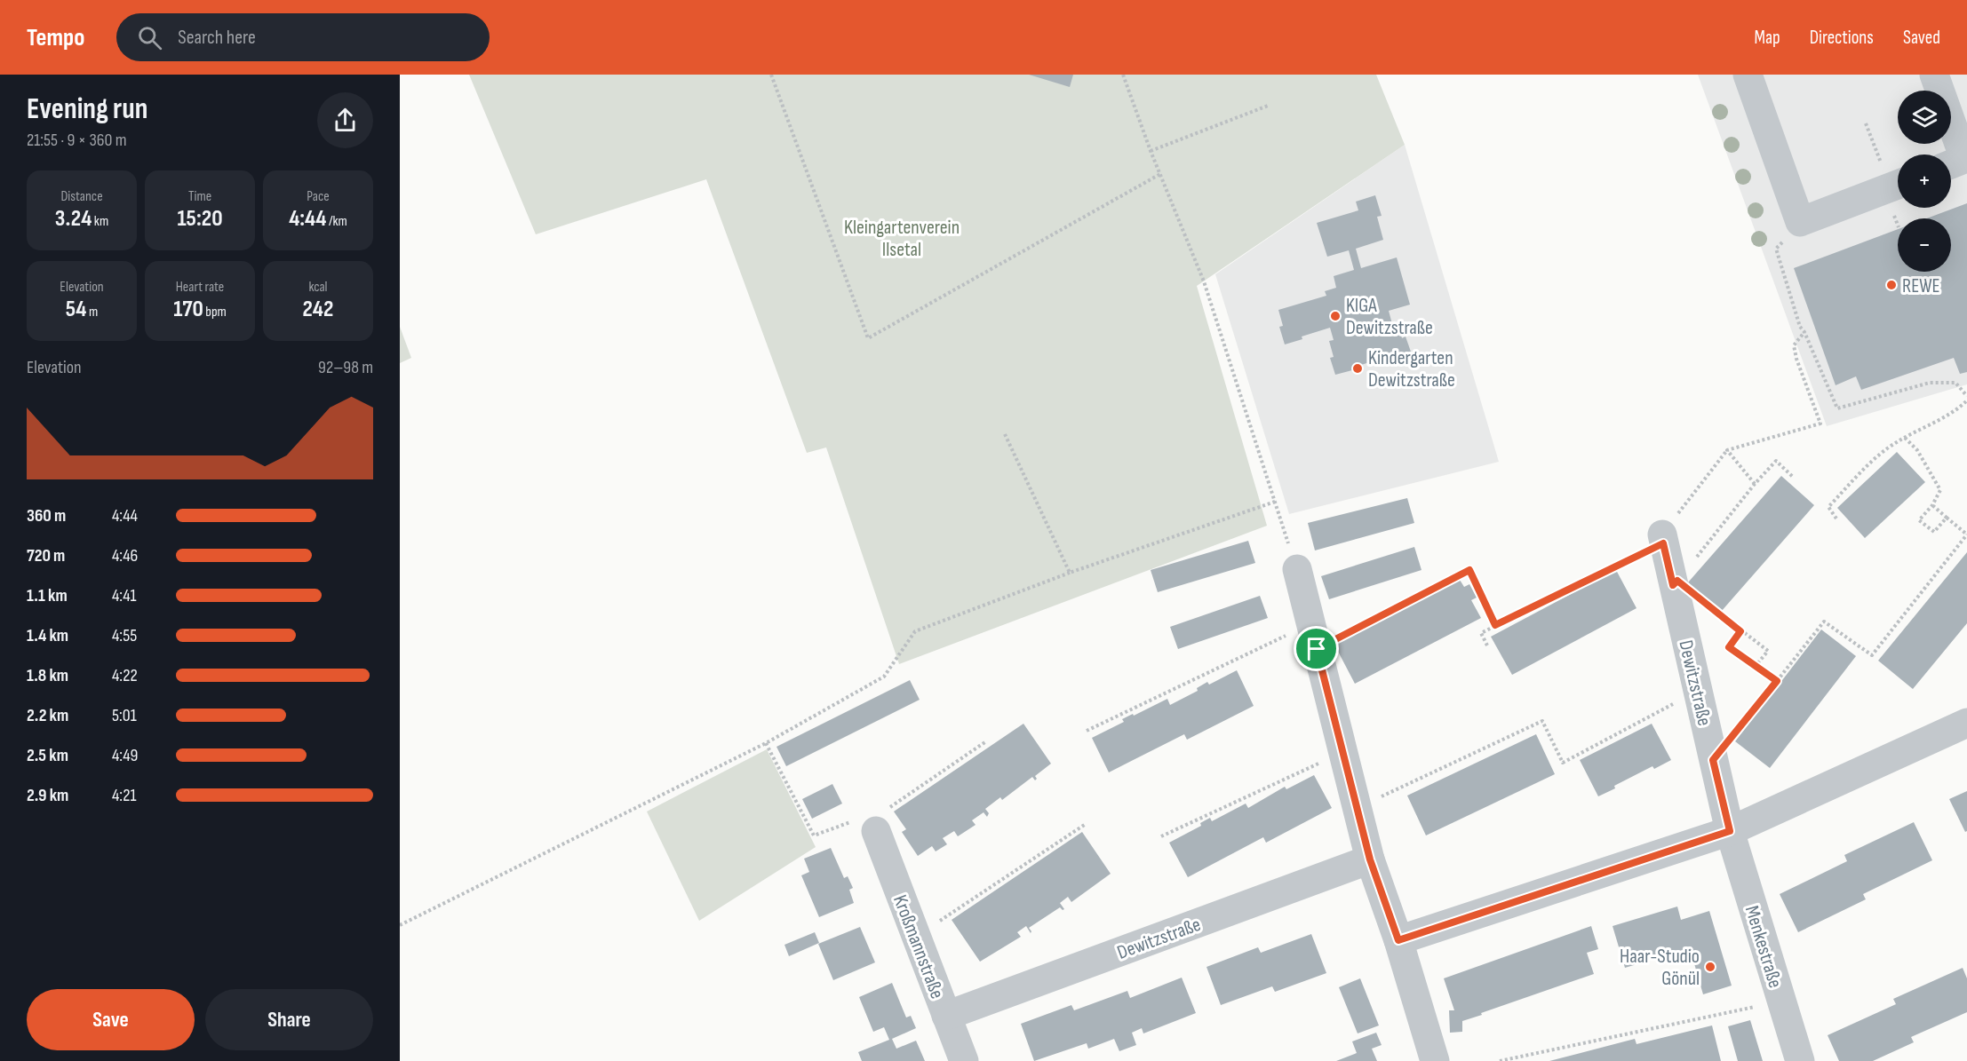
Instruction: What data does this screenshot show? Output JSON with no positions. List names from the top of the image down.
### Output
{
  "streets": {
    "street": ["Dewitzstraße", "Kroßmannstraße", "Menkestraße"]
  },
  "crossings": [
    ["Dewitzstraße", "Kroßmannstraße"],
    ["Dewitzstraße", "Menkestraße"]
  ],
  "parks": ["Kleingartenverein Ilsetal"],
  "places": [
    "REWE",
    "KIGA Dewitzstraße",
    "Kindergarten Dewitzstraße",
    "Haar-Studio Gönül"
  ],
  "page": {
    "header": "Tempo",
    "search": "Search here",
    "nav": ["Map", "Directions", "Saved"],
    "heading": ["Evening run", "21:55 · 9 × 360 m"],
    "map_buttons": ["+", "−"],
    "stats": [
      ["Distance", "3.24 km"],
      ["Time", "15:20"],
      ["Pace", "4:44 /km"],
      ["Elevation", "54 m"],
      ["Heart rate", "170 bpm"],
      ["kcal", "242"]
    ],
    "chart": ["Elevation", "92–98 m"],
    "list": [
      {
        "name": "360 m",
        "note": "4:44"
      },
      {
        "name": "720 m",
        "note": "4:46"
      },
      {
        "name": "1.1 km",
        "note": "4:41"
      },
      {
        "name": "1.4 km",
        "note": "4:55"
      },
      {
        "name": "1.8 km",
        "note": "4:22"
      },
      {
        "name": "2.2 km",
        "note": "5:01"
      },
      {
        "name": "2.5 km",
        "note": "4:49"
      },
      {
        "name": "2.9 km",
        "note": "4:21"
      }
    ],
    "buttons": ["Save", "Share"]
  }
}
